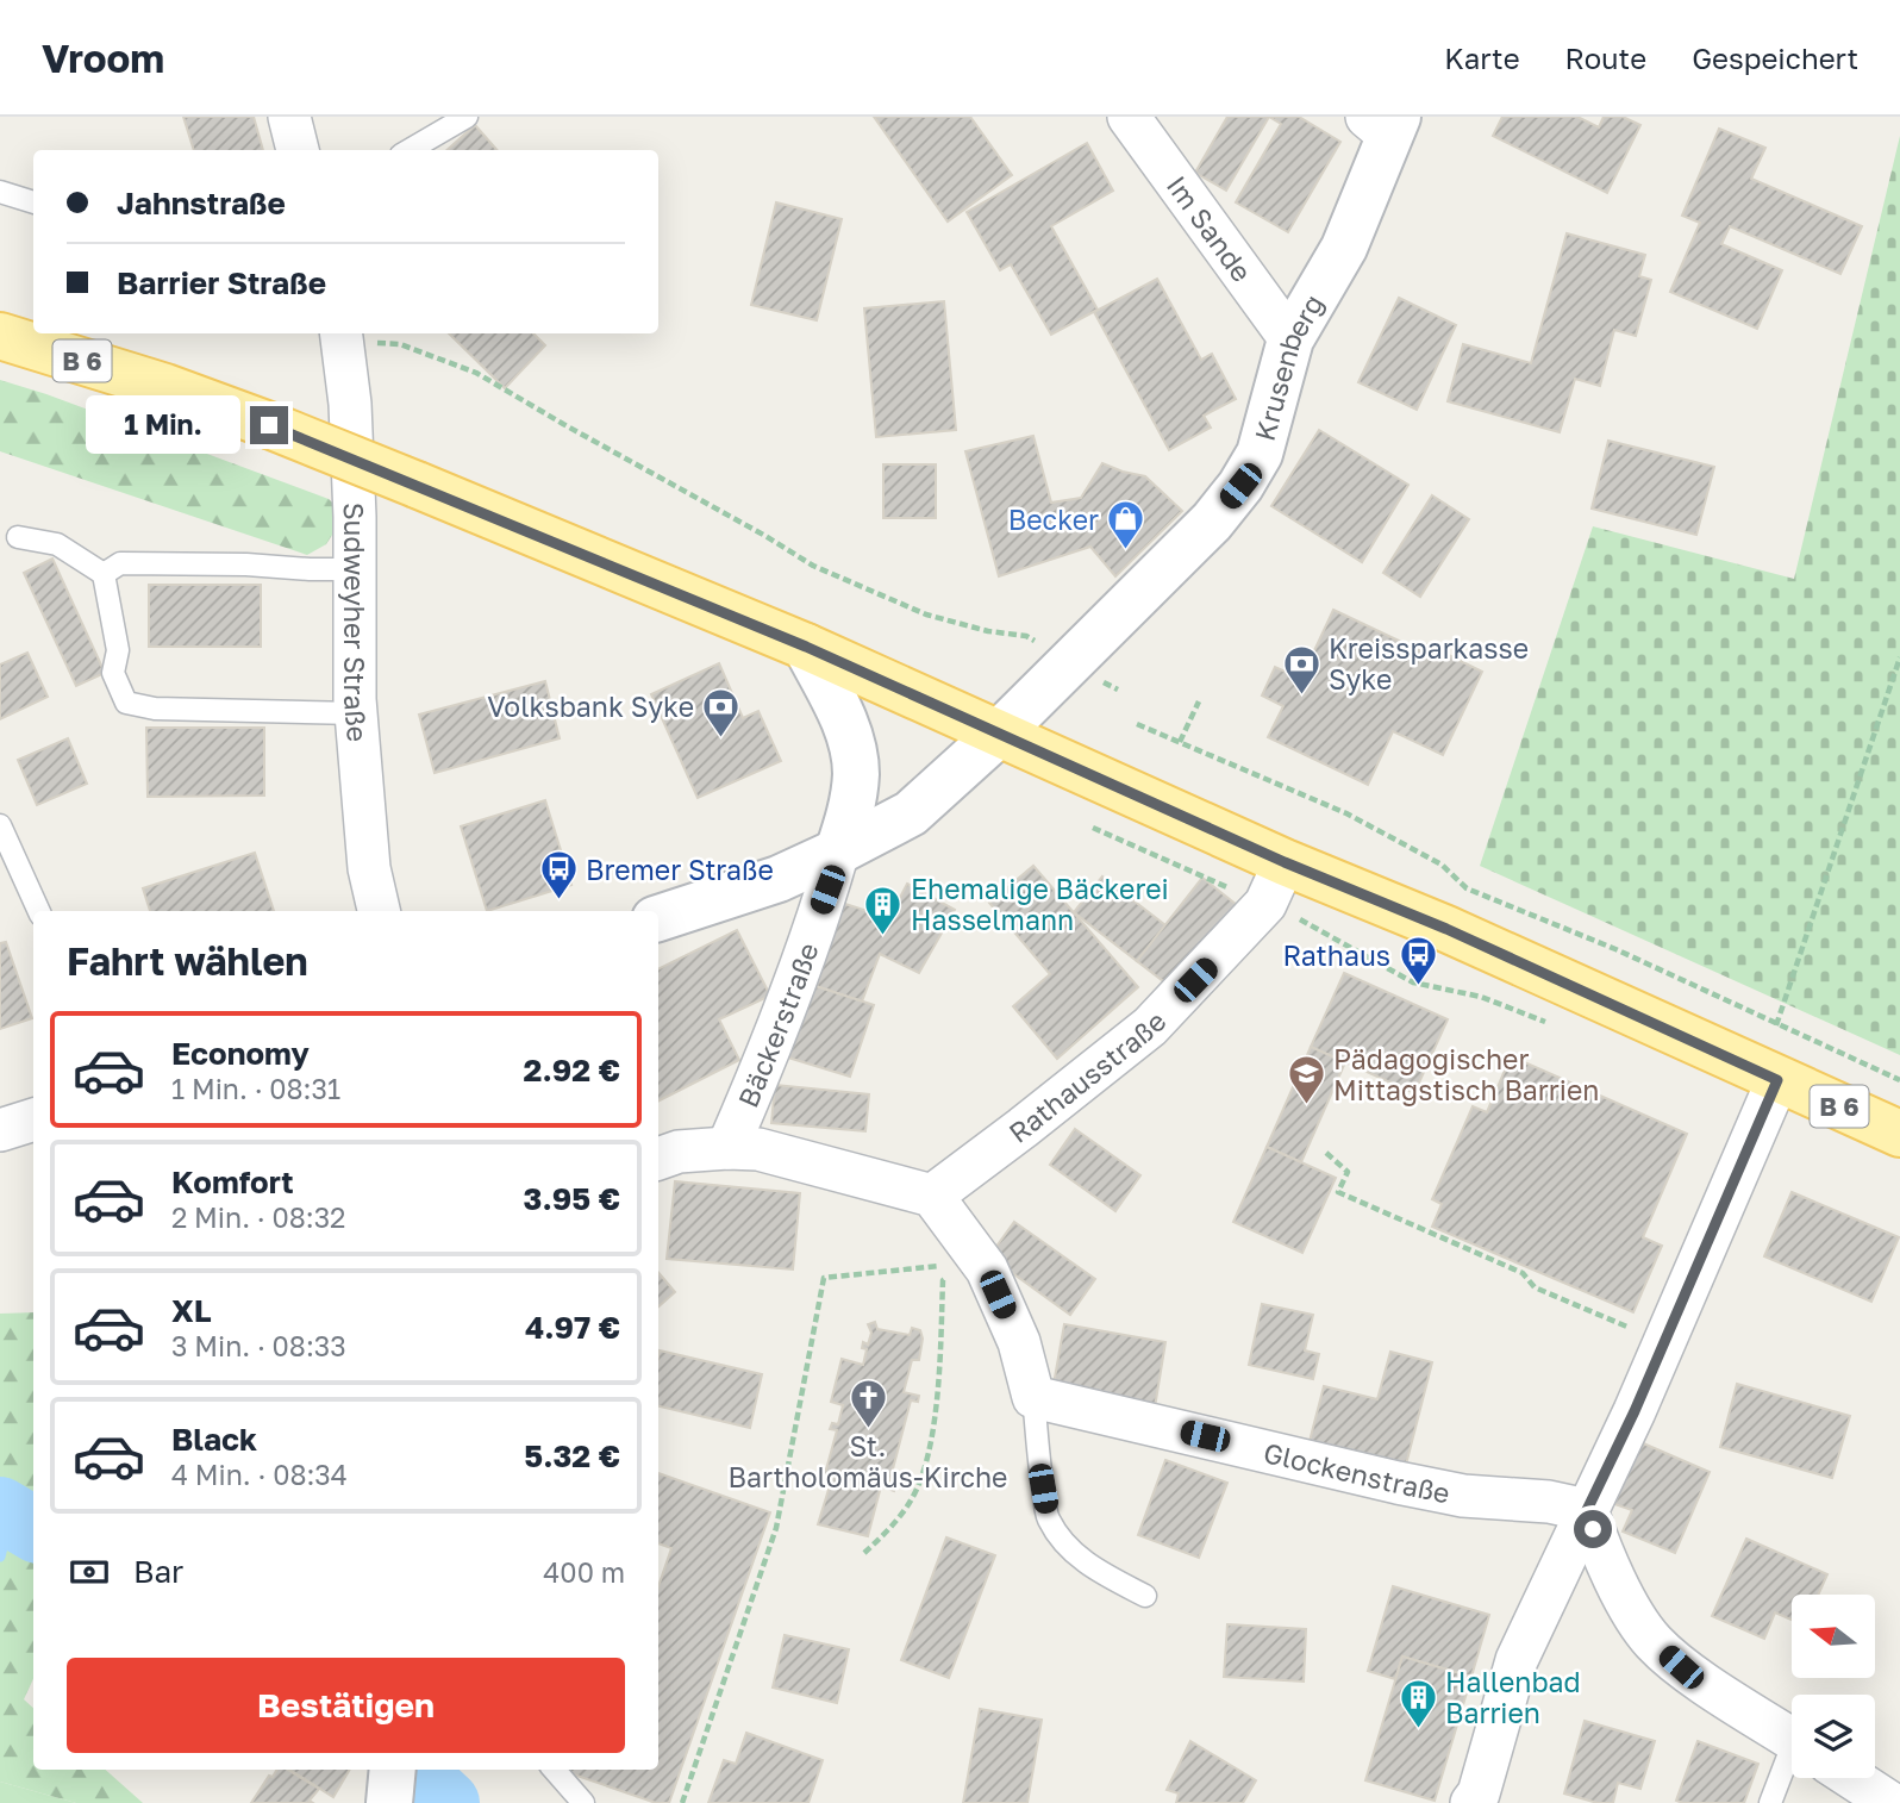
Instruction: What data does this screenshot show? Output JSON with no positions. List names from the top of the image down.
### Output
{
  "streets": {
    "main road": ["B 6"],
    "street": [
      "Im Sande",
      "Krusenberg",
      "Sudweyher Straße",
      "Bäckerstraße",
      "Rathausstraße",
      "Glockenstraße"
    ]
  },
  "crossings": [
    ["Im Sande", "Krusenberg"],
    ["B 6", "Krusenberg"],
    ["B 6", "Rathausstraße"],
    ["Krusenberg", "Bäckerstraße"]
  ],
  "places": {
    "shop": ["Becker"],
    "bank": ["Kreissparkasse Syke", "Volksbank Syke"],
    "bus stop": ["Bremer Straße", "Rathaus"],
    "building": ["Ehemalige Bäckerei Hasselmann", "Hallenbad Barrien"],
    "school or university": ["Pädagogischer Mittagstisch Barrien"],
    "church": ["St. Bartholomäus-Kirche"]
  },
  "north": "left",
  "page": {
    "header": "Vroom",
    "nav": ["Karte", "Route", "Gespeichert"],
    "banner": ["Jahnstraße", "Barrier Straße"],
    "bubble": "1 Min.",
    "heading": "Fahrt wählen",
    "list": [
      {
        "name": "Economy",
        "note": "1 Min. · 08:31",
        "value": "2.92 €"
      },
      {
        "name": "Komfort",
        "note": "2 Min. · 08:32",
        "value": "3.95 €"
      },
      {
        "name": "XL",
        "note": "3 Min. · 08:33",
        "value": "4.97 €"
      },
      {
        "name": "Black",
        "note": "4 Min. · 08:34",
        "value": "5.32 €"
      }
    ],
    "pay": ["Bar", "400 m"],
    "buttons": "Bestätigen"
  }
}
